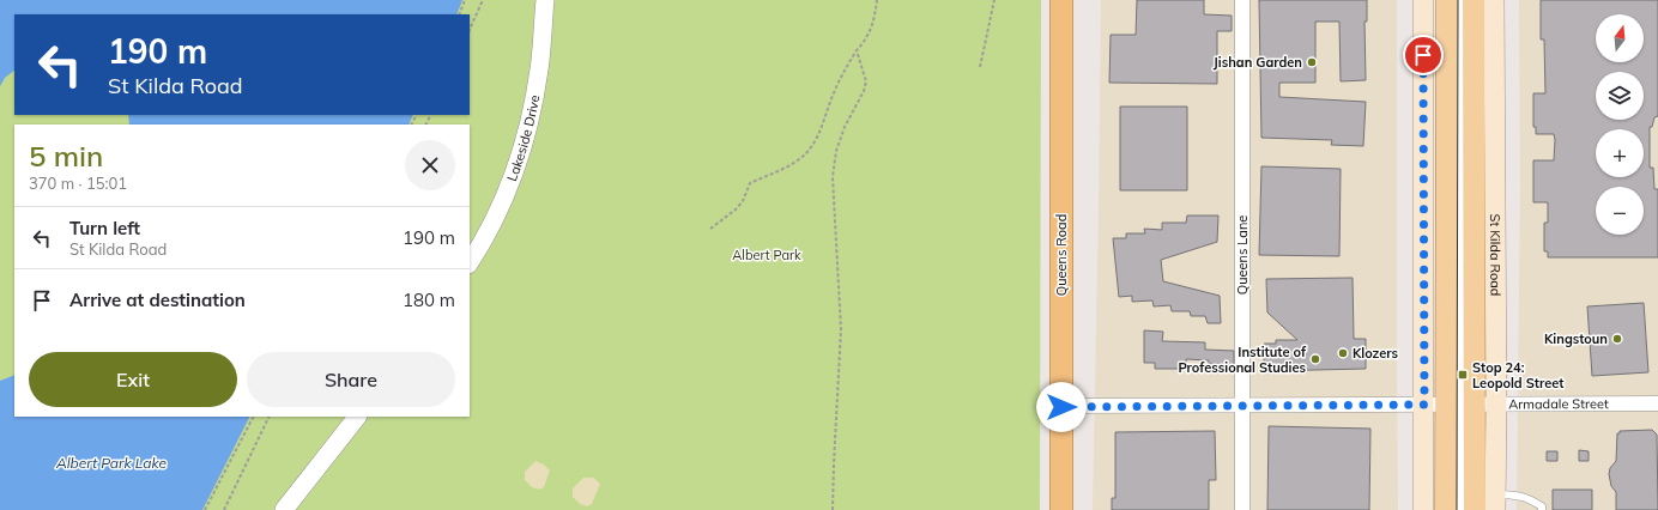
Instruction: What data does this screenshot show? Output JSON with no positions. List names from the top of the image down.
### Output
{
  "streets": {
    "highway": ["Queens Road"],
    "main road": ["St Kilda Road"],
    "street": ["Lakeside Drive", "Queens Lane", "Armadale Street"]
  },
  "crossings": [
    ["Queens Road", "Armadale Street"],
    ["Queens Lane", "Armadale Street"],
    ["St Kilda Road", "Armadale Street"]
  ],
  "water": ["Albert Park Lake"],
  "parks": ["Albert Park"],
  "places": {
    "other": [
      "Jishan Garden",
      "Kingstoun",
      "Klozers",
      "Institute of Professional Studies"
    ],
    "transit": ["Stop 24: Leopold Street"]
  },
  "north": "top",
  "page": {
    "map_buttons": ["+", "−"],
    "turn": ["190 m", "St Kilda Road"],
    "heading": ["5 min", "370 m · 15:01"],
    "list": [
      {
        "name": "Turn left",
        "note": "St Kilda Road",
        "value": "190 m"
      },
      {
        "name": "Arrive at destination",
        "value": "180 m"
      }
    ],
    "buttons": ["Exit", "Share"]
  }
}
